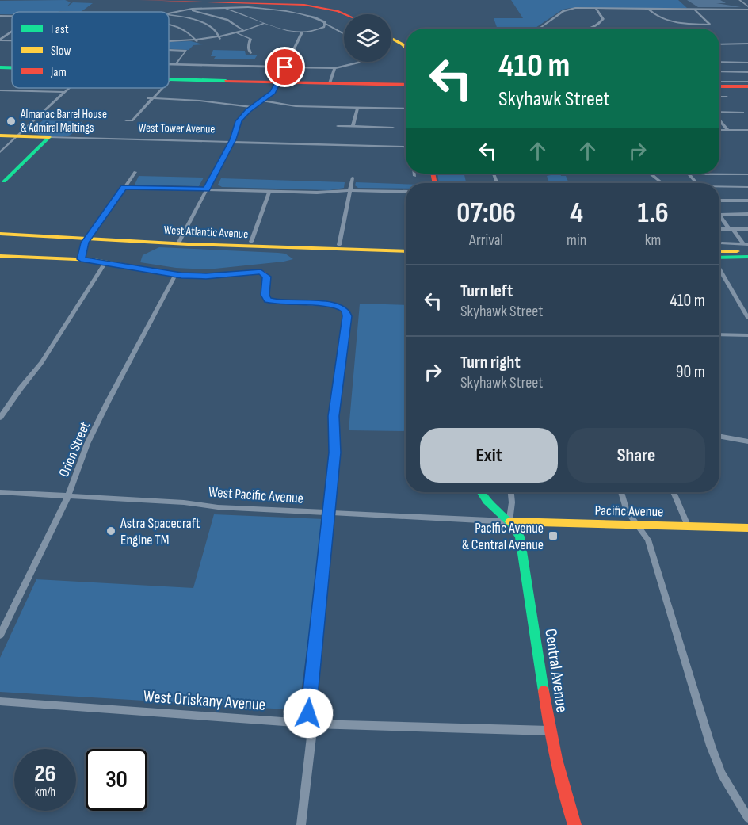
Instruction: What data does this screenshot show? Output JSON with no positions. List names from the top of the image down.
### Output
{
  "streets": {
    "street": [
      "West Tower Avenue",
      "West Atlantic Avenue",
      "Orion Street",
      "West Pacific Avenue",
      "Pacific Avenue",
      "Central Avenue",
      "West Oriskany Avenue"
    ]
  },
  "crossings": [
    ["Orion Street", "West Pacific Avenue"],
    ["West Pacific Avenue", "Pacific Avenue"],
    ["West Pacific Avenue", "Central Avenue"],
    ["Pacific Avenue", "Central Avenue"],
    ["Central Avenue", "West Oriskany Avenue"]
  ],
  "places": {
    "other": ["Almanac Barrel House & Admiral Maltings", "Astra Spacecraft Engine TM"],
    "transit": ["Pacific Avenue & Central Avenue"]
  },
  "legend": ["Fast", "Slow", "Jam"],
  "page": {
    "turn": ["410 m", "Skyhawk Street"],
    "eta": [
      "07:06",
      "Arrival",
      "4",
      "min",
      "1.6",
      "km"
    ],
    "list": [
      {
        "name": "Turn left",
        "note": "Skyhawk Street",
        "value": "410 m"
      },
      {
        "name": "Turn right",
        "note": "Skyhawk Street",
        "value": "90 m"
      }
    ],
    "buttons": ["Exit", "Share"],
    "speed": "26 km/h",
    "limit": "30"
  }
}
